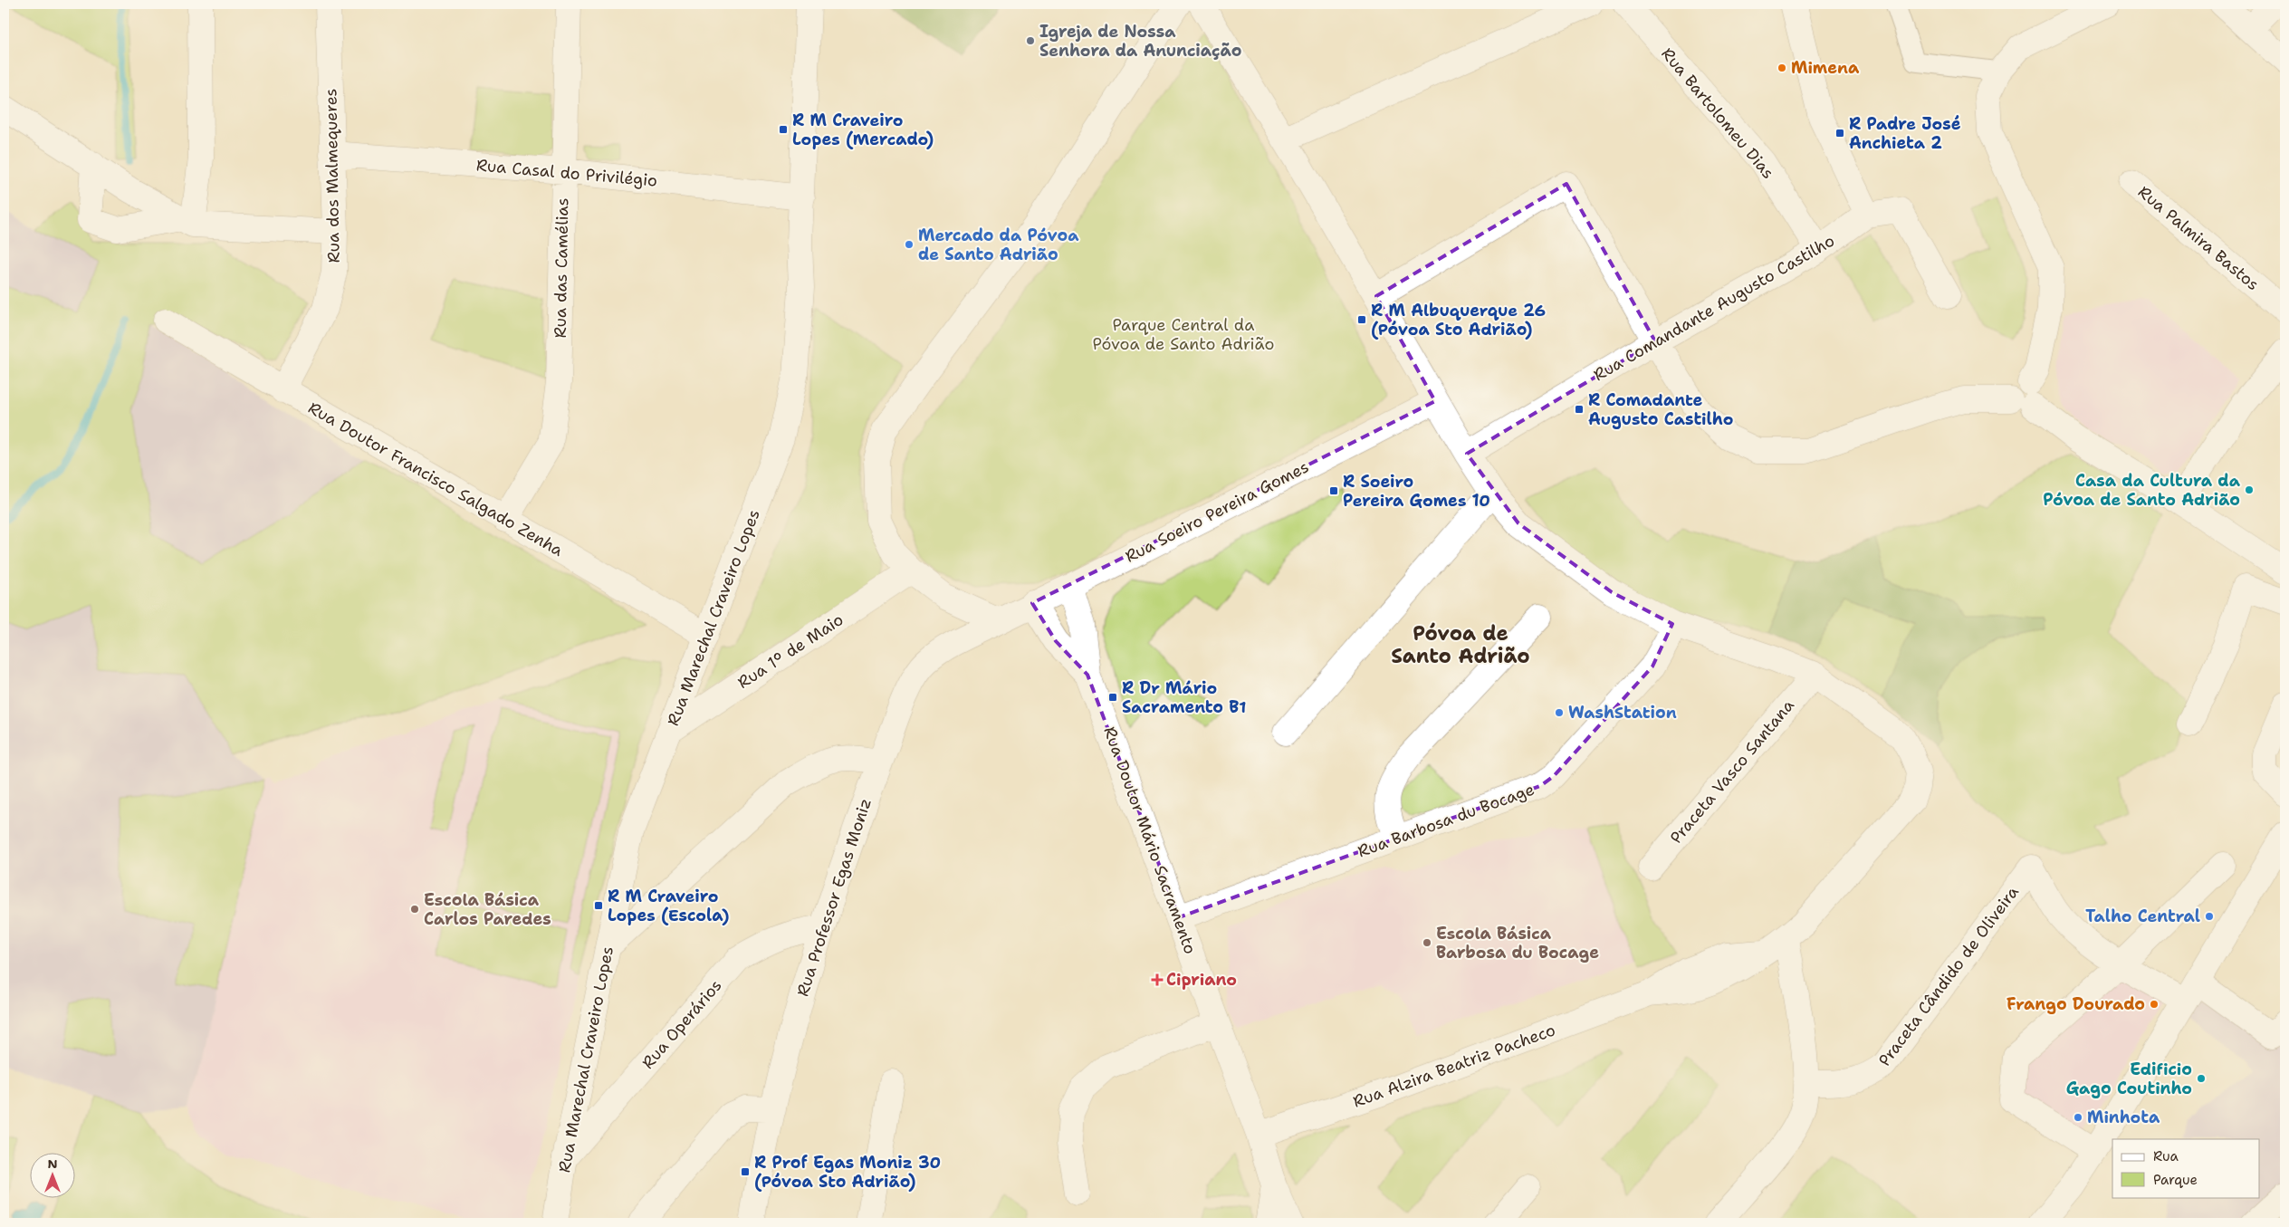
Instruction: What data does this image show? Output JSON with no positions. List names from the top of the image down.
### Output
{
  "streets": {
    "street": [
      "Rua Bartolomeu Dias",
      "Rua Casal do Privilégio",
      "Rua dos Malmequeres",
      "Rua Palmira Bastos",
      "Rua das Camélias",
      "Rua Comandante Augusto Castilho",
      "Rua Doutor Francisco Salgado Zenha",
      "Rua Soeiro Pereira Gomes",
      "Rua Marechal Craveiro Lopes",
      "Rua 1º de Maio",
      "Praceta Vasco Santana",
      "Rua Barbosa du Bocage",
      "Rua Doutor Mário Sacramento",
      "Rua Professor Egas Moniz",
      "Praceta Cândido de Oliveira",
      "Rua Operários",
      "Rua Alzira Beatriz Pacheco"
    ]
  },
  "crossings": [
    ["Rua Bartolomeu Dias", "Rua Comandante Augusto Castilho"],
    ["Rua Casal do Privilégio", "Rua dos Malmequeres"],
    ["Rua Casal do Privilégio", "Rua das Camélias"],
    ["Rua Casal do Privilégio", "Rua Marechal Craveiro Lopes"],
    ["Rua dos Malmequeres", "Rua Doutor Francisco Salgado Zenha"],
    ["Rua das Camélias", "Rua Doutor Francisco Salgado Zenha"],
    ["Rua Doutor Francisco Salgado Zenha", "Rua Marechal Craveiro Lopes"],
    ["Rua Soeiro Pereira Gomes", "Rua Doutor Mário Sacramento"],
    ["Rua Soeiro Pereira Gomes", "Rua Professor Egas Moniz"],
    ["Rua Marechal Craveiro Lopes", "Rua 1º de Maio"],
    ["Rua Marechal Craveiro Lopes", "Rua Operários"],
    ["Praceta Vasco Santana", "Rua Alzira Beatriz Pacheco"],
    ["Rua Barbosa du Bocage", "Rua Doutor Mário Sacramento"],
    ["Rua Doutor Mário Sacramento", "Rua Alzira Beatriz Pacheco"],
    ["Rua Professor Egas Moniz", "Rua Operários"]
  ],
  "districts": ["Póvoa de Santo Adrião"],
  "parks": ["Parque Central da Póvoa de Santo Adrião"],
  "places": {
    "other": [
      "Igreja de Nossa Senhora da Anunciação",
      "Mimena",
      "Mercado da Póvoa de Santo Adrião",
      "Casa da Cultura da Póvoa de Santo Adrião",
      "WashStation",
      "Escola Básica Carlos Paredes",
      "Talho Central",
      "Escola Básica Barbosa du Bocage",
      "Frango Dourado",
      "Edificio Gago Coutinho",
      "Minhota"
    ],
    "transit": [
      "R M Craveiro Lopes (Mercado)",
      "R Padre José Anchieta 2",
      "R M Albuquerque 26 (Póvoa Sto Adrião)",
      "R Comadante Augusto Castilho",
      "R Soeiro Pereira Gomes 10",
      "R Dr Mário Sacramento B1",
      "R M Craveiro Lopes (Escola)",
      "R Prof Egas Moniz 30 (Póvoa Sto Adrião)"
    ],
    "health": ["Cipriano"]
  },
  "legend": ["Rua", "Parque"],
  "north": "top"
}
